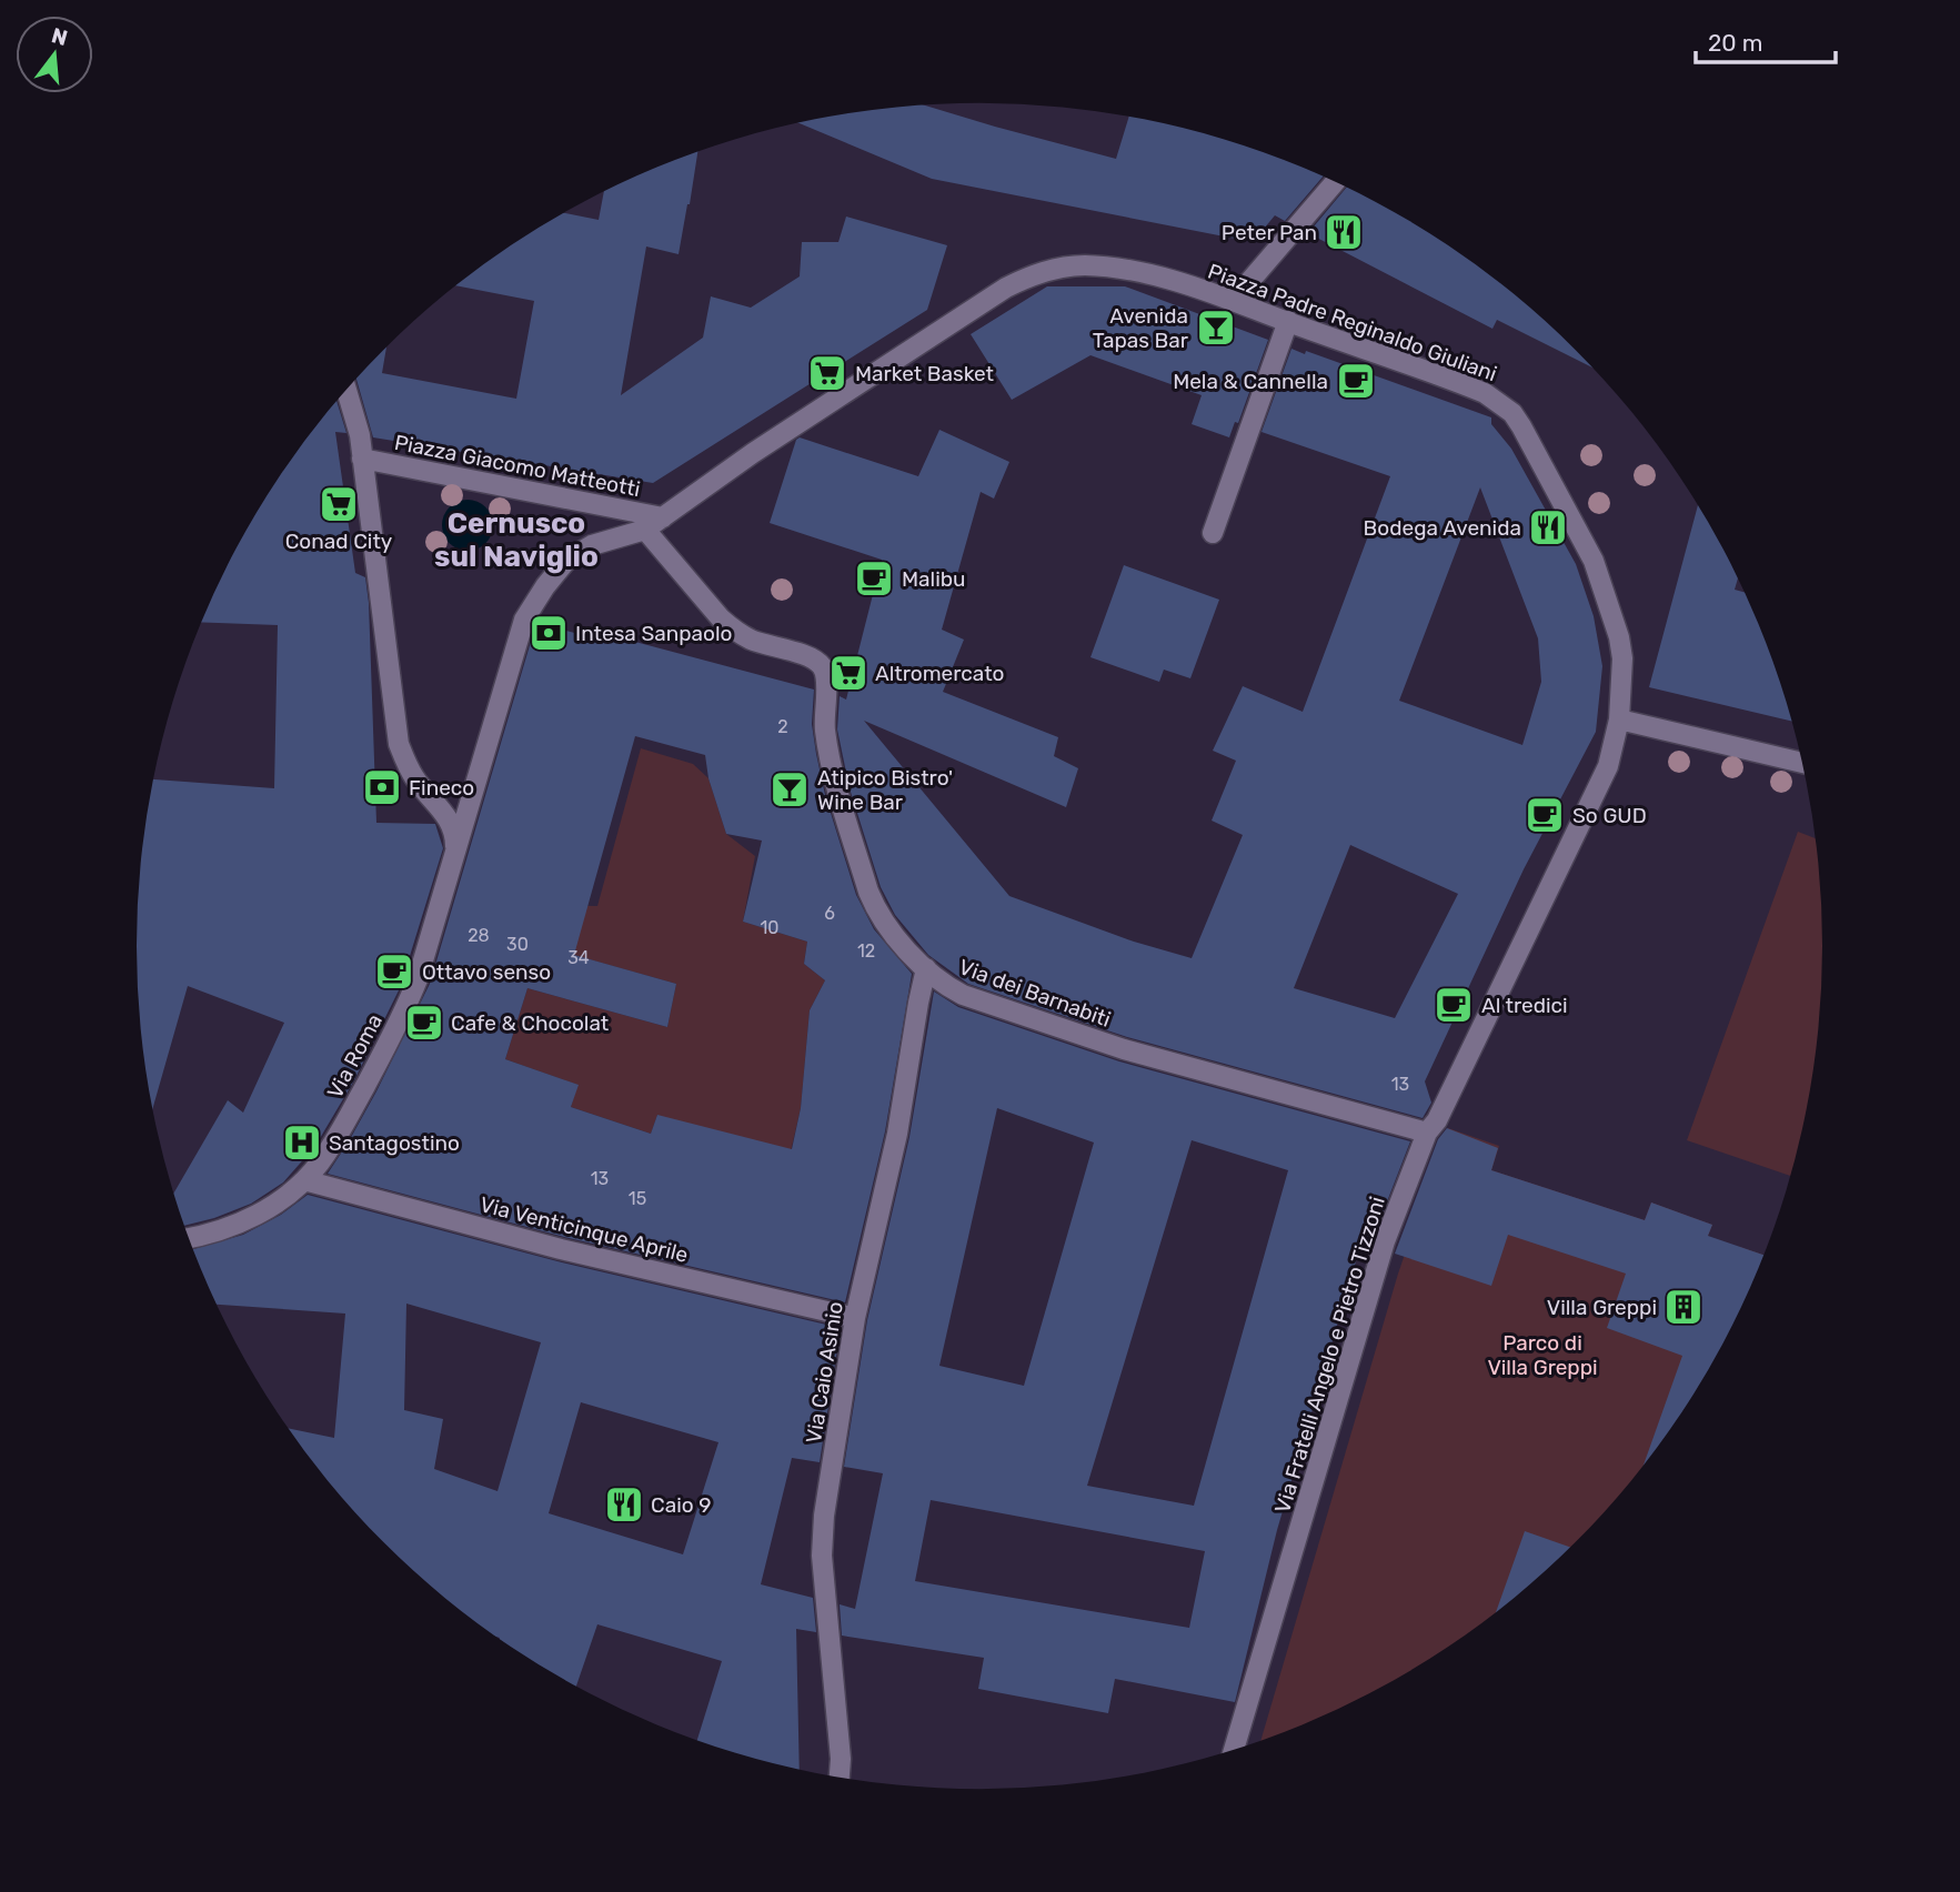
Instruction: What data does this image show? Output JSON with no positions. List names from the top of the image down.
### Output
{
  "streets": {
    "street": [
      "Piazza Padre Reginaldo Giuliani",
      "Piazza Giacomo Matteotti",
      "Via dei Barnabiti",
      "Via Roma",
      "Via Venticinque Aprile",
      "Via Fratelli Angelo e Pietro Tizzoni",
      "Via Caio Asinio"
    ]
  },
  "crossings": [
    ["Piazza Padre Reginaldo Giuliani", "Piazza Giacomo Matteotti"],
    ["Piazza Padre Reginaldo Giuliani", "Via Fratelli Angelo e Pietro Tizzoni"],
    ["Piazza Giacomo Matteotti", "Via dei Barnabiti"],
    ["Piazza Giacomo Matteotti", "Via Roma"],
    ["Via dei Barnabiti", "Via Fratelli Angelo e Pietro Tizzoni"],
    ["Via dei Barnabiti", "Via Caio Asinio"],
    ["Via Roma", "Via Venticinque Aprile"],
    ["Via Venticinque Aprile", "Via Caio Asinio"]
  ],
  "districts": ["Cernusco sul Naviglio"],
  "parks": ["Parco di Villa Greppi"],
  "places": {
    "restaurant": ["Peter Pan", "Bodega Avenida", "Caio 9"],
    "bar": ["Avenida Tapas Bar", "Atipico Bistro' Wine Bar"],
    "supermarket": ["Market Basket", "Conad City", "Altromercato"],
    "cafe": [
      "Mela & Cannella",
      "Malibu",
      "So GUD",
      "Ottavo senso",
      "Al tredici",
      "Cafe & Chocolat"
    ],
    "bank": ["Intesa Sanpaolo", "Fineco"],
    "hospital": ["Santagostino"],
    "building": ["Villa Greppi"]
  },
  "house_numbers": [
    "2",
    "6",
    "10",
    "28",
    "30",
    "12",
    "34",
    "13",
    "13",
    "15"
  ],
  "scale_bar": "20 m",
  "north": "top"
}
